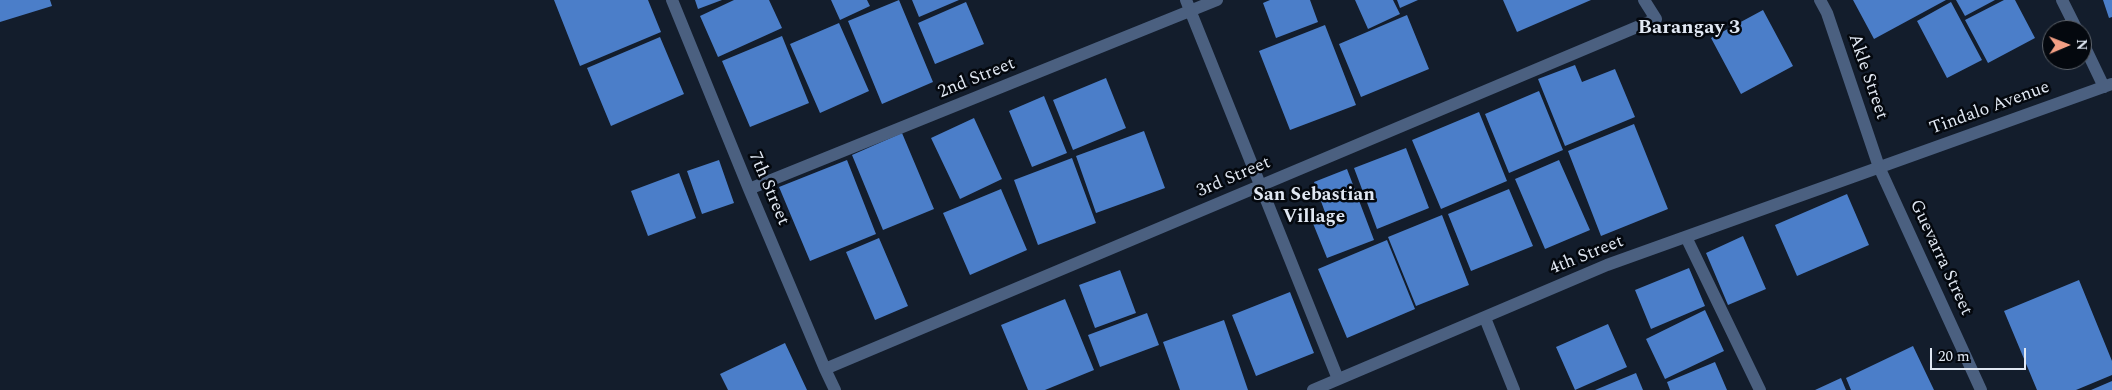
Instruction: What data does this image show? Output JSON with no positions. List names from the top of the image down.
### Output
{
  "streets": {
    "street": [
      "Akle Street",
      "2nd Street",
      "Tindalo Avenue",
      "3rd Street",
      "7th Street",
      "4th Street",
      "Guevarra Street"
    ]
  },
  "crossings": [
    ["Akle Street", "Tindalo Avenue"],
    ["Akle Street", "4th Street"],
    ["Akle Street", "Guevarra Street"],
    ["2nd Street", "7th Street"],
    ["Tindalo Avenue", "4th Street"],
    ["Tindalo Avenue", "Guevarra Street"],
    ["3rd Street", "7th Street"],
    ["4th Street", "Guevarra Street"]
  ],
  "districts": ["Barangay 3", "San Sebastian Village"],
  "scale_bar": "20 m",
  "north": "right"
}
